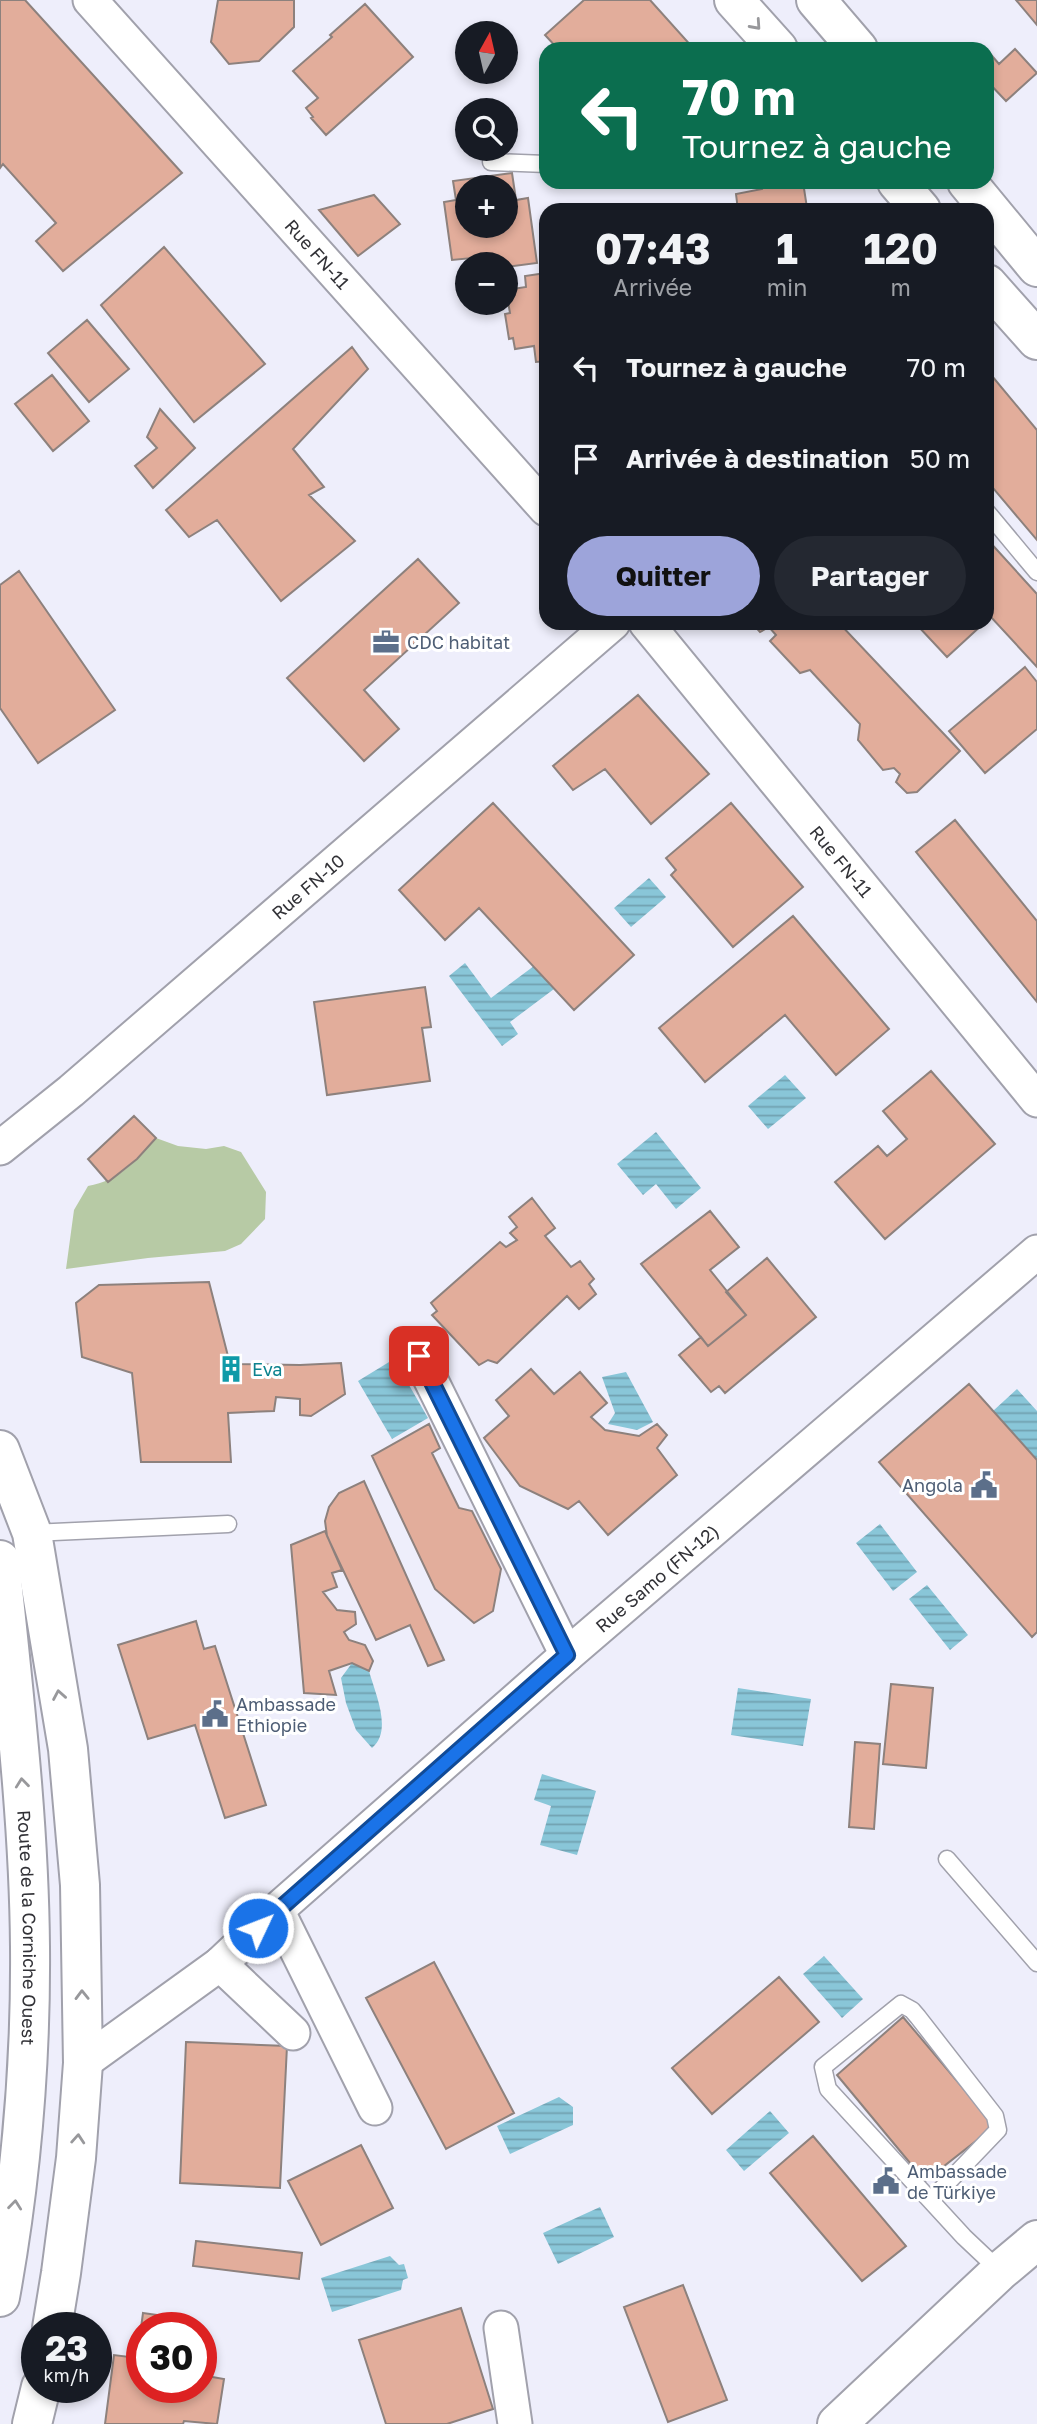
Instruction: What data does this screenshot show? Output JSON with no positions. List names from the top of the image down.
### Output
{
  "streets": {
    "main road": ["Route de la Corniche Ouest"],
    "street": ["Rue FN-11", "Rue FN-10", "Rue Samo (FN-12)"]
  },
  "places": {
    "office": ["CDC habitat"],
    "building": ["Eva"],
    "public building": ["Angola", "Ambassade Ethiopie", "Ambassade de Türkiye"]
  },
  "north": "top",
  "page": {
    "map_buttons": ["+", "−"],
    "turn": ["70 m", "Tournez à gauche"],
    "eta": [
      "07:43",
      "Arrivée",
      "1",
      "min",
      "120",
      "m"
    ],
    "list": [
      {
        "name": "Tournez à gauche",
        "value": "70 m"
      },
      {
        "name": "Arrivée à destination",
        "value": "50 m"
      }
    ],
    "buttons": ["Quitter", "Partager"],
    "speed": "23 km/h",
    "limit": "30"
  }
}
